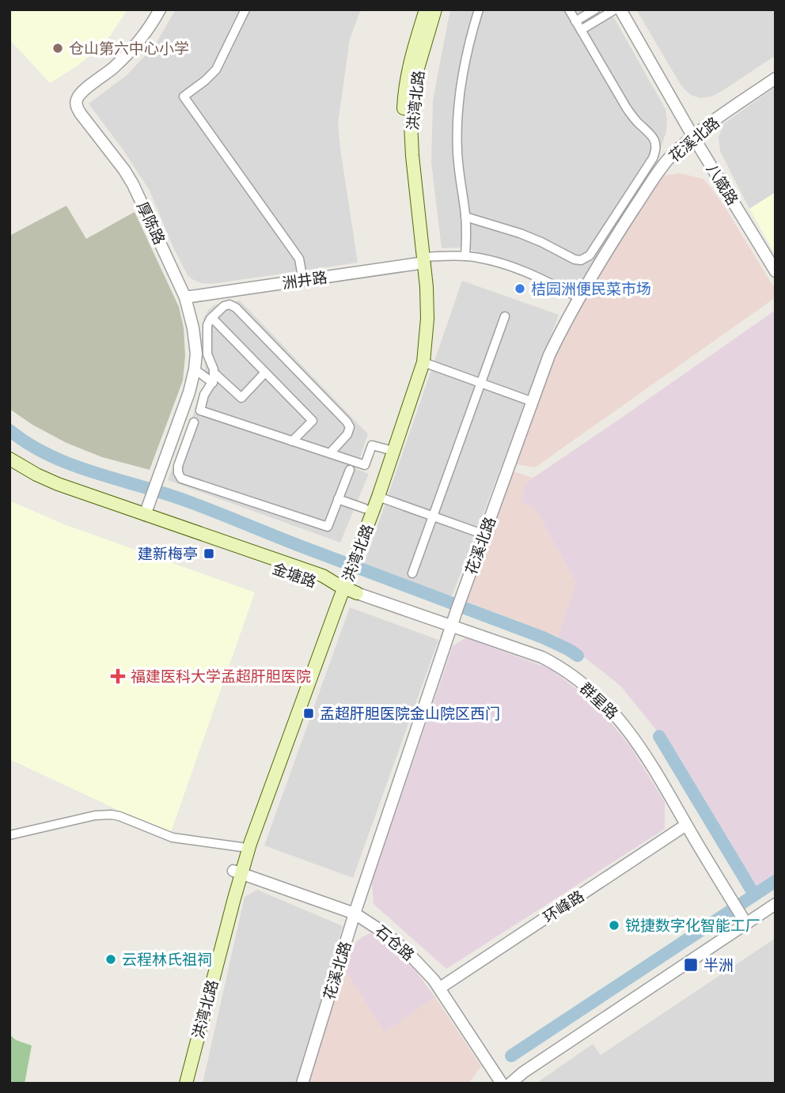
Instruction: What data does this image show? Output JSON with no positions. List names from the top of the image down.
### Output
{
  "streets": {
    "main road": ["洪湾北路", "金塘路"],
    "street": [
      "花溪北路",
      "八箴路",
      "厚陈路",
      "洲井路",
      "群星路",
      "环峰路",
      "石仓路"
    ]
  },
  "crossings": [
    ["洪湾北路", "洲井路"],
    ["洪湾北路", "金塘路"],
    ["洪湾北路", "石仓路"],
    ["花溪北路", "八箴路"],
    ["花溪北路", "群星路"],
    ["花溪北路", "石仓路"],
    ["厚陈路", "洲井路"],
    ["厚陈路", "金塘路"],
    ["金塘路", "群星路"],
    ["群星路", "环峰路"],
    ["环峰路", "石仓路"]
  ],
  "places": {
    "other": [
      "仓山第六中心小学",
      "桔园洲便民菜市场",
      "锐捷数字化智能工厂",
      "云程林氏祖祠"
    ],
    "transit": ["建新梅亭", "孟超肝胆医院金山院区西门", "半洲"],
    "health": ["福建医科大学孟超肝胆医院"]
  }
}
